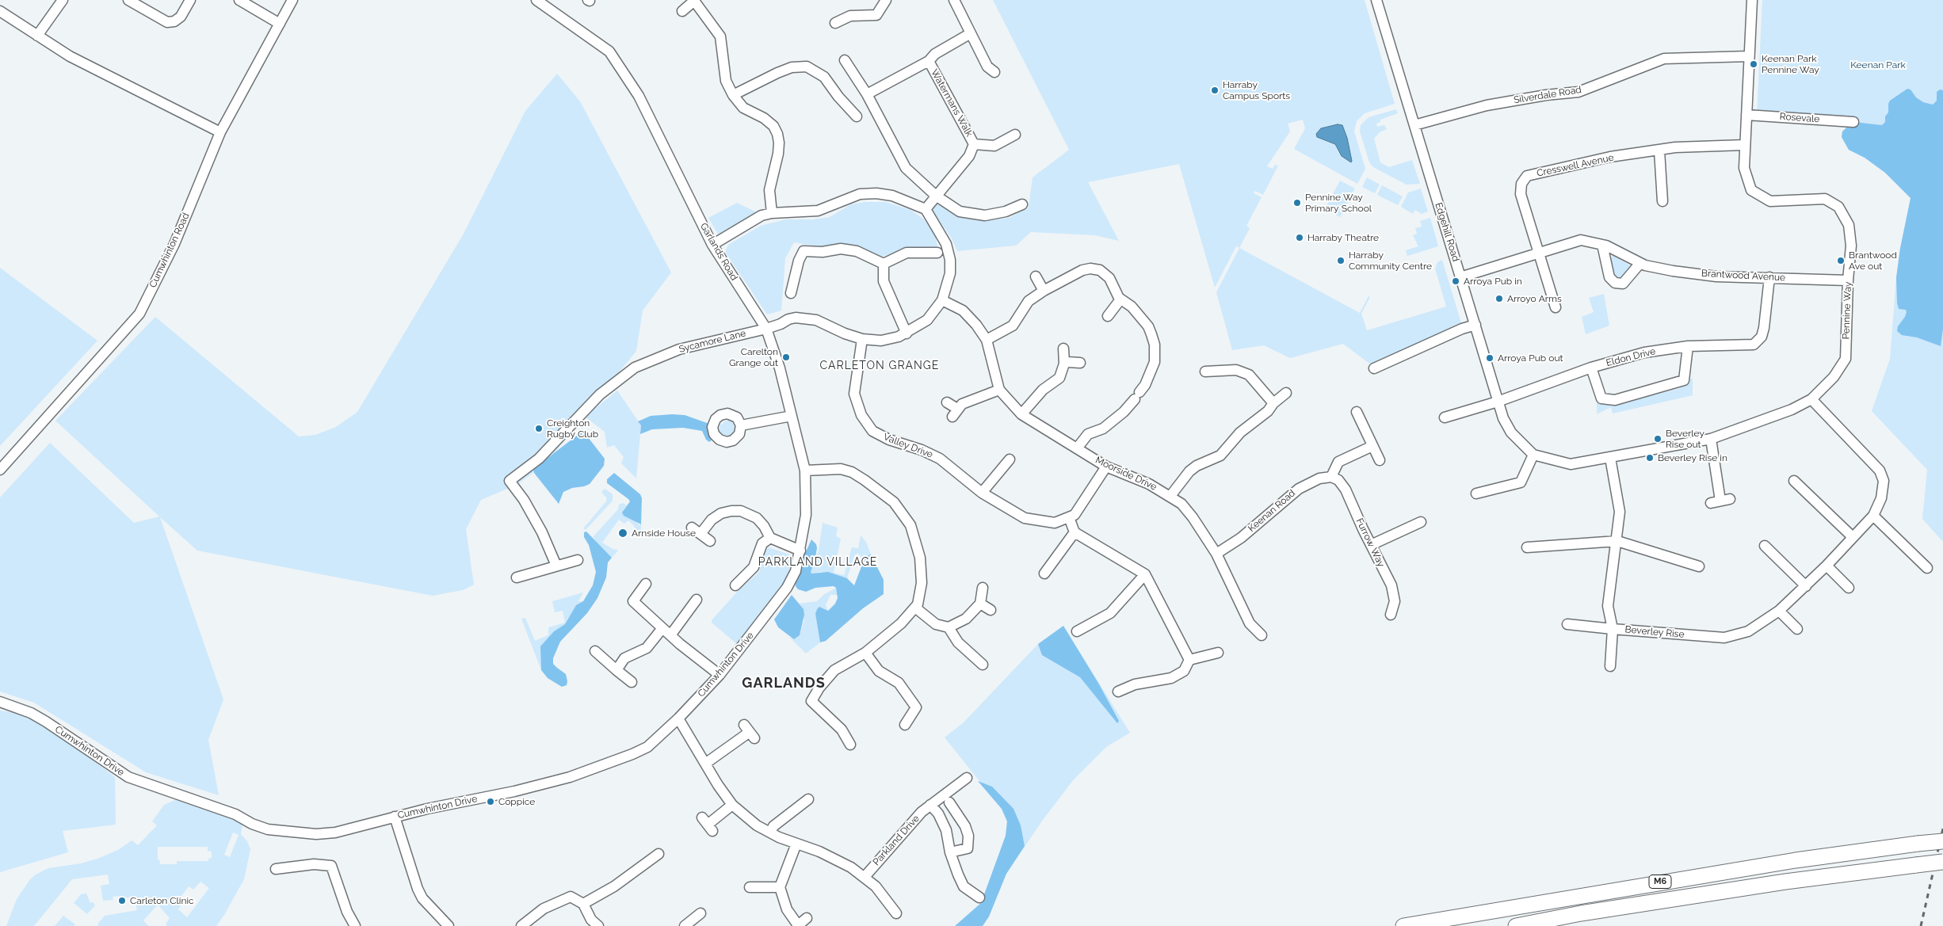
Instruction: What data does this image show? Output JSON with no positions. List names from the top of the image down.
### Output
{
  "streets": {
    "highway": ["M6"],
    "street": [
      "Silverdale Road",
      "Watermans Walk",
      "Rosevale",
      "Cresswell Avenue",
      "Edgehill Road",
      "Cumwhinton Road",
      "Garlands Road",
      "Brantwood Avenue",
      "Pennine Way",
      "Sycamore Lane",
      "Eldon Drive",
      "Valley Drive",
      "Moorside Drive",
      "Keenan Road",
      "Furrow Way",
      "Beverley Rise",
      "Cumwhinton Drive",
      "Parkland Drive"
    ]
  },
  "crossings": [
    ["Silverdale Road", "Edgehill Road"],
    ["Silverdale Road", "Pennine Way"],
    ["Watermans Walk", "Sycamore Lane"],
    ["Rosevale", "Pennine Way"],
    ["Cresswell Avenue", "Brantwood Avenue"],
    ["Cresswell Avenue", "Pennine Way"],
    ["Edgehill Road", "Brantwood Avenue"],
    ["Edgehill Road", "Pennine Way"],
    ["Edgehill Road", "Eldon Drive"],
    ["Garlands Road", "Sycamore Lane"],
    ["Garlands Road", "Cumwhinton Drive"],
    ["Brantwood Avenue", "Pennine Way"],
    ["Brantwood Avenue", "Eldon Drive"],
    ["Pennine Way", "Beverley Rise"],
    ["Sycamore Lane", "Valley Drive"],
    ["Sycamore Lane", "Moorside Drive"],
    ["Moorside Drive", "Keenan Road"],
    ["Keenan Road", "Furrow Way"]
  ],
  "districts": ["CARLETON GRANGE", "PARKLAND VILLAGE", "GARLANDS"],
  "parks": ["Keenan Park"],
  "places": [
    "Keenan Park Pennine Way",
    "Harraby Campus Sports",
    "Pennine Way Primary School",
    "Harraby Theatre",
    "Harraby Community Centre",
    "Brantwood Ave out",
    "Arroya Pub in",
    "Arroyo Arms",
    "Carelton Grange out",
    "Arroya Pub out",
    "Creighton Rugby Club",
    "Beverley Rise out",
    "Beverley Rise in",
    "Arnside House",
    "Coppice",
    "Carleton Clinic"
  ]
}
